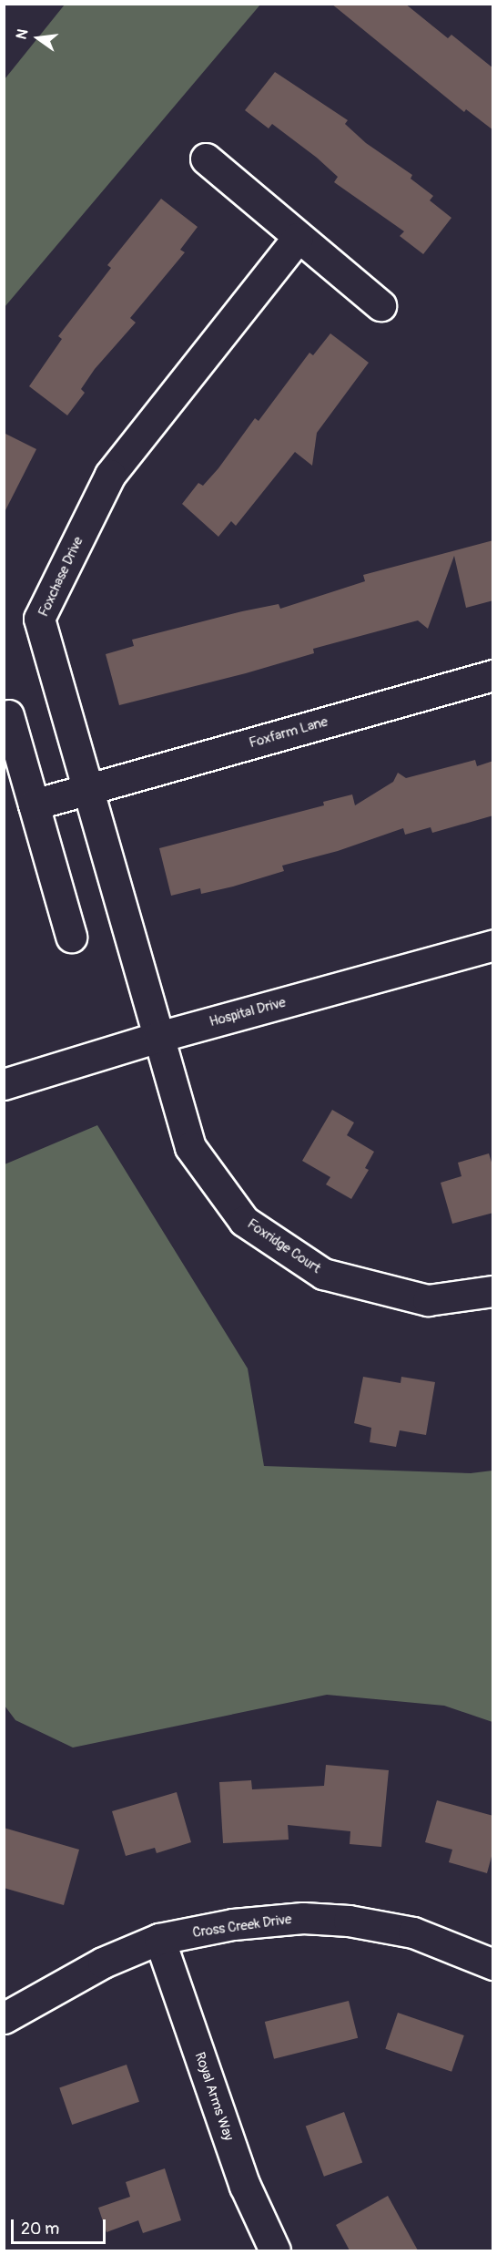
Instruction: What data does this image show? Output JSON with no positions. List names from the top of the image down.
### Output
{
  "streets": {
    "street": [
      "Foxchase Drive",
      "Foxfarm Lane",
      "Hospital Drive",
      "Foxridge Court",
      "Cross Creek Drive",
      "Royal Arms Way"
    ]
  },
  "crossings": [
    ["Foxchase Drive", "Foxfarm Lane"],
    ["Foxchase Drive", "Hospital Drive"],
    ["Foxchase Drive", "Foxridge Court"],
    ["Hospital Drive", "Foxridge Court"],
    ["Cross Creek Drive", "Royal Arms Way"]
  ],
  "scale_bar": "20 m",
  "north": "left"
}
